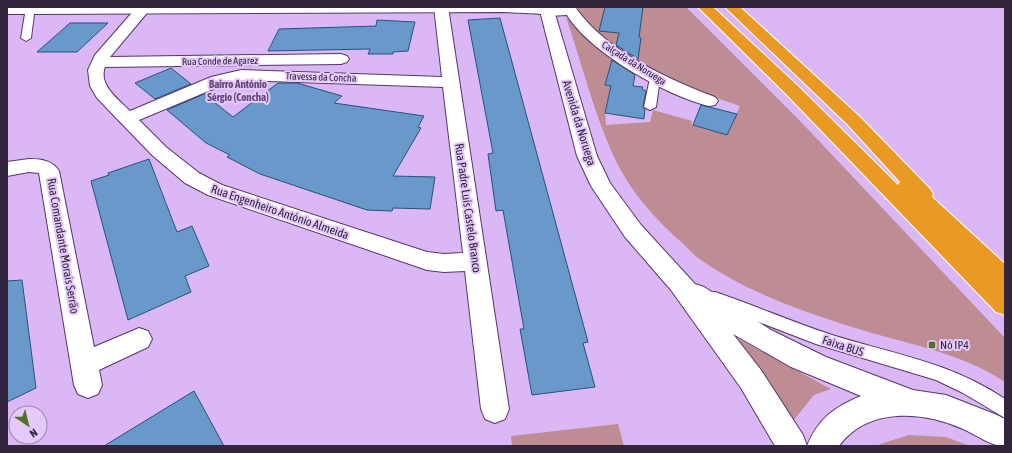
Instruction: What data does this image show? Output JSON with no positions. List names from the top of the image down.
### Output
{
  "streets": {
    "street": [
      "Rua Conde de Agarez",
      "Calçada da Noruega",
      "Travessa da Concha",
      "Avenida da Noruega",
      "Rua Padre Luís Castelo Branco",
      "Rua Engenheiro António Almeida",
      "Rua Comandante Morais Serrão"
    ],
    "lane": ["Faixa BUS"]
  },
  "crossings": [
    ["Rua Conde de Agarez", "Rua Engenheiro António Almeida"],
    ["Calçada da Noruega", "Avenida da Noruega"],
    ["Travessa da Concha", "Rua Padre Luís Castelo Branco"],
    ["Travessa da Concha", "Rua Engenheiro António Almeida"],
    ["Avenida da Noruega", "Faixa BUS"],
    ["Rua Padre Luís Castelo Branco", "Rua Engenheiro António Almeida"]
  ],
  "districts": ["Bairro António Sérgio (Concha)"],
  "places": {
    "transit": ["Nó IP4"]
  },
  "north": "bottom right"
}
